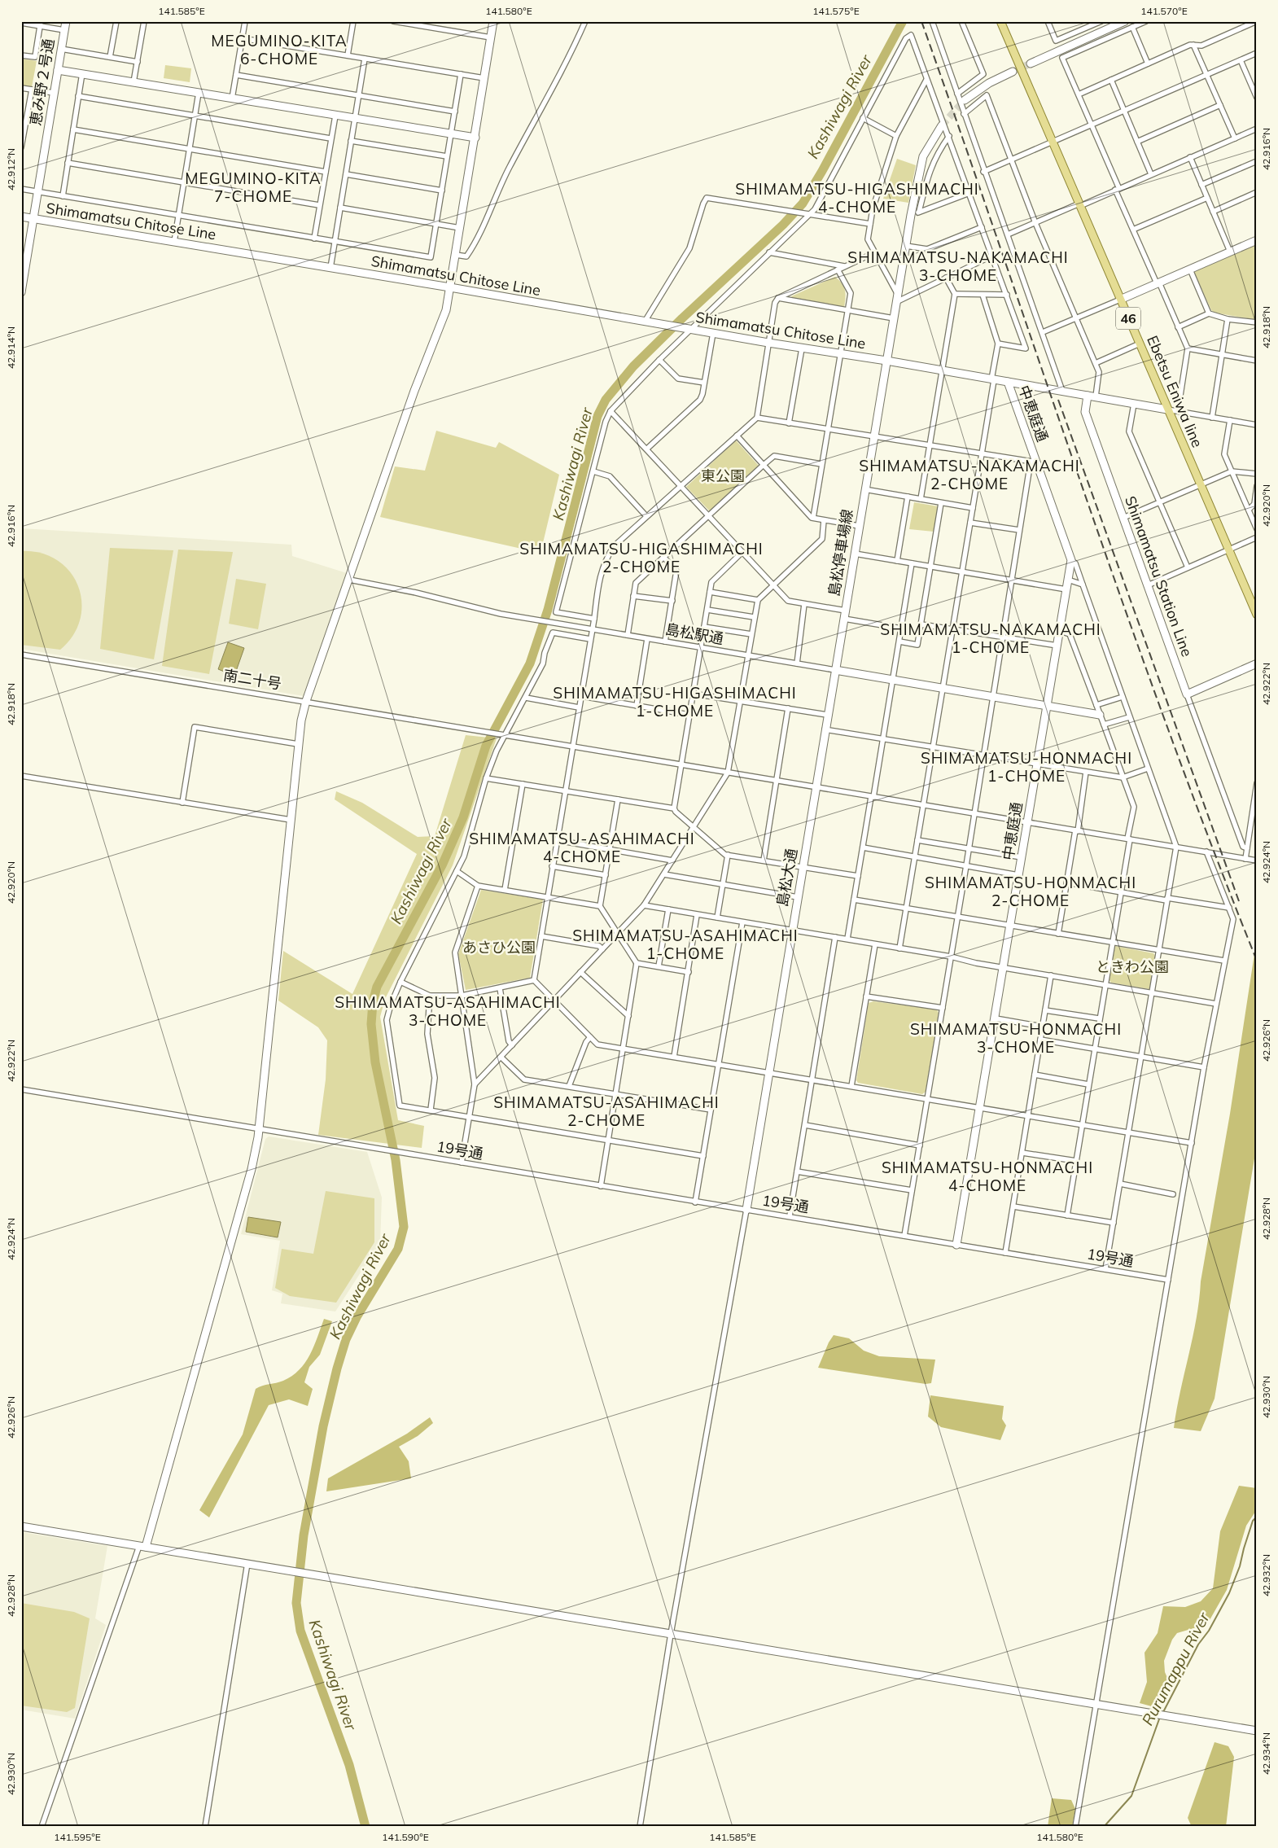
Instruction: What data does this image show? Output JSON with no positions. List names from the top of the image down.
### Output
{
  "streets": {
    "main road": ["46", "Ebetsu Eniwa line"],
    "street": [
      "恵み野２号通",
      "Shimamatsu Chitose Line",
      "中恵庭通",
      "島松停車場線",
      "Shimamatsu Station Line",
      "島松駅通",
      "南二十号",
      "島松大通",
      "19号通"
    ]
  },
  "crossings": [
    ["恵み野２号通", "Shimamatsu Chitose Line"],
    ["Shimamatsu Chitose Line", "島松停車場線"],
    ["中恵庭通", "南二十号"],
    ["中恵庭通", "19号通"],
    ["島松停車場線", "島松駅通"],
    ["島松停車場線", "島松大通"],
    ["島松駅通", "島松大通"],
    ["南二十号", "島松大通"],
    ["島松大通", "19号通"]
  ],
  "districts": [
    "MEGUMINO-KITA 6-CHOME",
    "MEGUMINO-KITA 7-CHOME",
    "SHIMAMATSU-HIGASHIMACHI 4-CHOME",
    "SHIMAMATSU-NAKAMACHI 3-CHOME",
    "SHIMAMATSU-NAKAMACHI 2-CHOME",
    "SHIMAMATSU-HIGASHIMACHI 2-CHOME",
    "SHIMAMATSU-NAKAMACHI 1-CHOME",
    "SHIMAMATSU-HIGASHIMACHI 1-CHOME",
    "SHIMAMATSU-HONMACHI 1-CHOME",
    "SHIMAMATSU-ASAHIMACHI 4-CHOME",
    "SHIMAMATSU-HONMACHI 2-CHOME",
    "SHIMAMATSU-ASAHIMACHI 1-CHOME",
    "SHIMAMATSU-ASAHIMACHI 3-CHOME",
    "SHIMAMATSU-HONMACHI 3-CHOME",
    "SHIMAMATSU-ASAHIMACHI 2-CHOME",
    "SHIMAMATSU-HONMACHI 4-CHOME"
  ],
  "water": ["Kashiwagi River", "Rurumappu River"],
  "parks": ["東公園", "あさひ公園", "ときわ公園"],
  "coordinates": [
    "141.585°E",
    "141.580°E",
    "141.575°E",
    "141.570°E",
    "42.916°N",
    "42.912°N",
    "42.918°N",
    "42.914°N",
    "42.920°N",
    "42.922°N",
    "42.924°N",
    "42.926°N",
    "42.928°N",
    "42.930°N",
    "42.932°N",
    "42.934°N",
    "141.595°E",
    "141.590°E"
  ]
}
